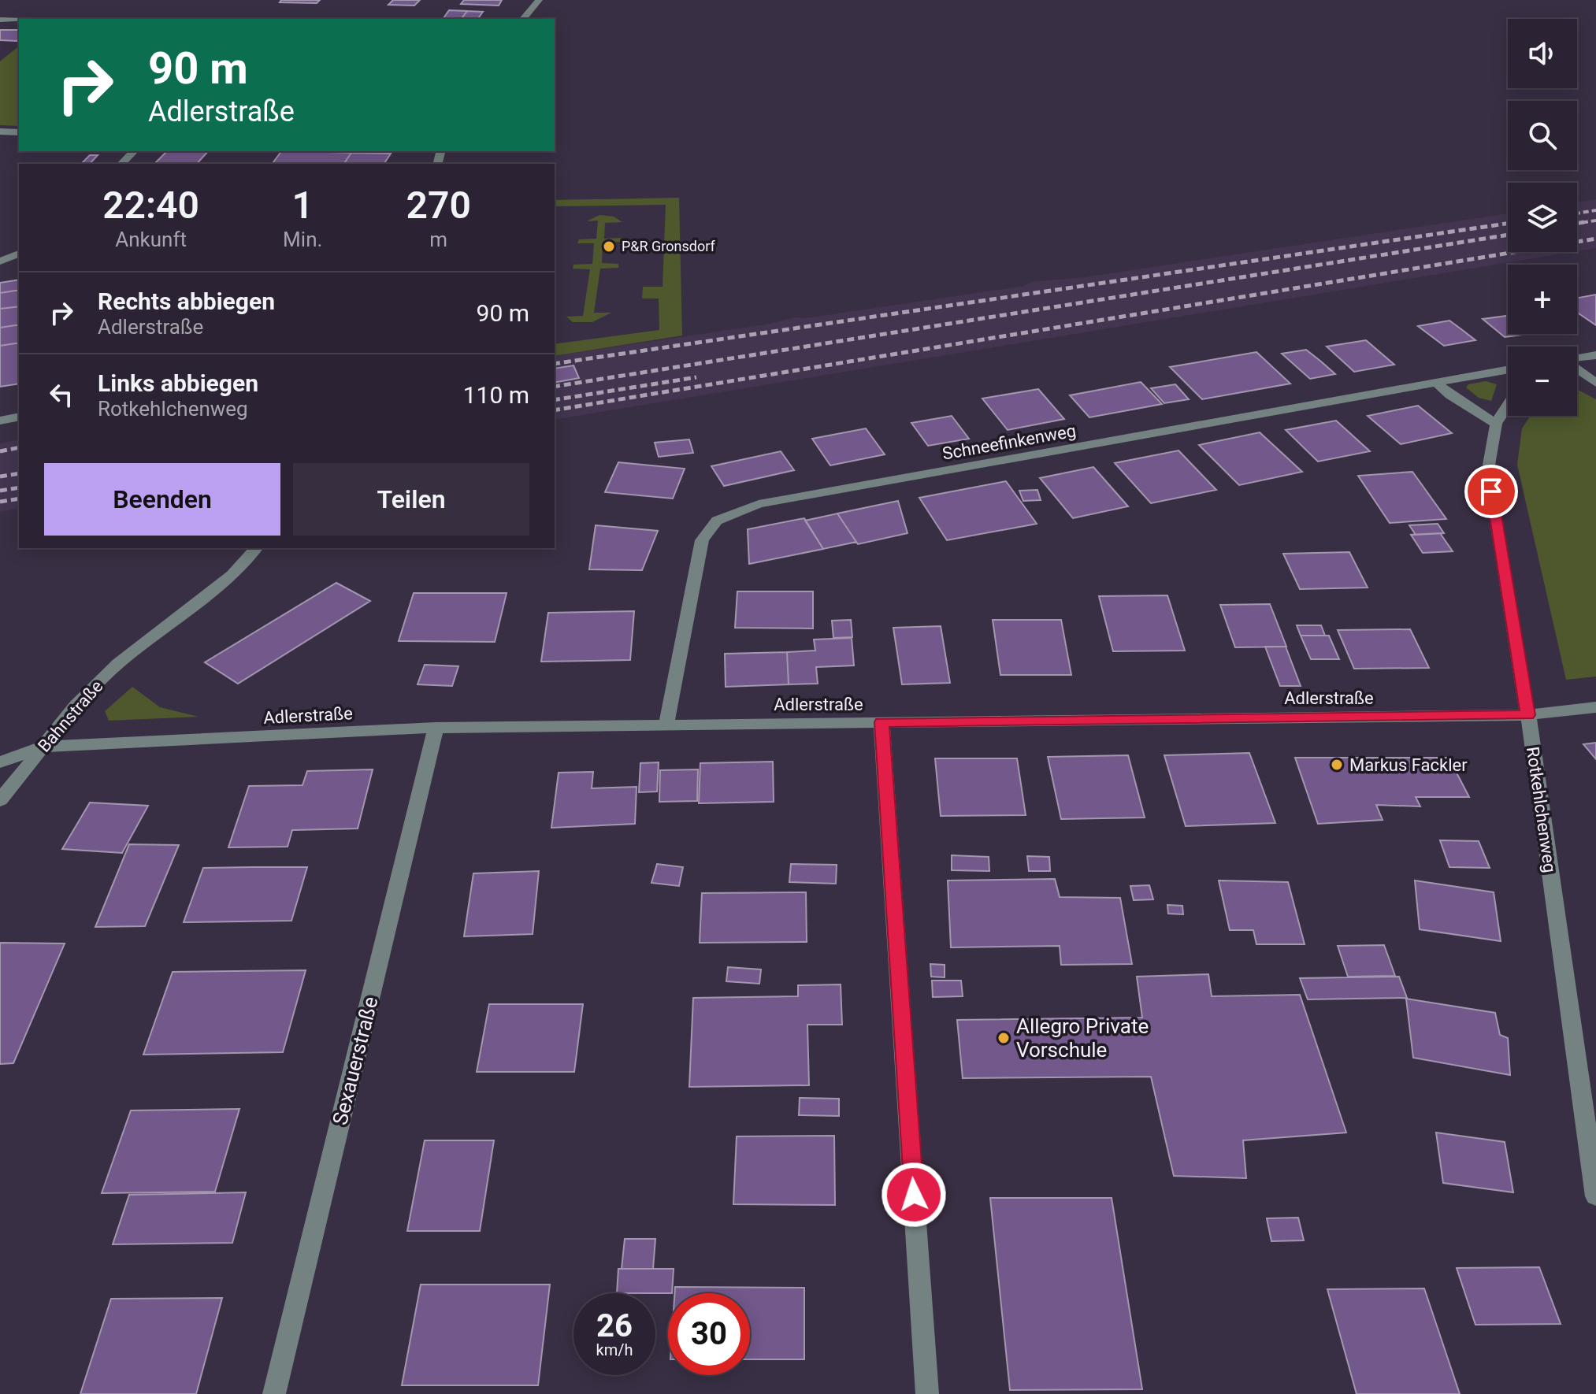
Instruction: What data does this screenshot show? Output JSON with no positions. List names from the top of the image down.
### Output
{
  "streets": {
    "street": [
      "Schneefinkenweg",
      "Adlerstraße",
      "Bahnstraße",
      "Rotkehlchenweg",
      "Sexauerstraße"
    ]
  },
  "crossings": [
    ["Schneefinkenweg", "Adlerstraße"],
    ["Adlerstraße", "Bahnstraße"],
    ["Adlerstraße", "Rotkehlchenweg"],
    ["Adlerstraße", "Sexauerstraße"]
  ],
  "places": ["P&R Gronsdorf", "Markus Fackler", "Allegro Private Vorschule"],
  "page": {
    "map_buttons": ["+", "−"],
    "turn": ["90 m", "Adlerstraße"],
    "eta": [
      "22:40",
      "Ankunft",
      "1",
      "Min.",
      "270",
      "m"
    ],
    "list": [
      {
        "name": "Rechts abbiegen",
        "note": "Adlerstraße",
        "value": "90 m"
      },
      {
        "name": "Links abbiegen",
        "note": "Rotkehlchenweg",
        "value": "110 m"
      }
    ],
    "buttons": ["Beenden", "Teilen"],
    "speed": "26 km/h",
    "limit": "30"
  }
}
